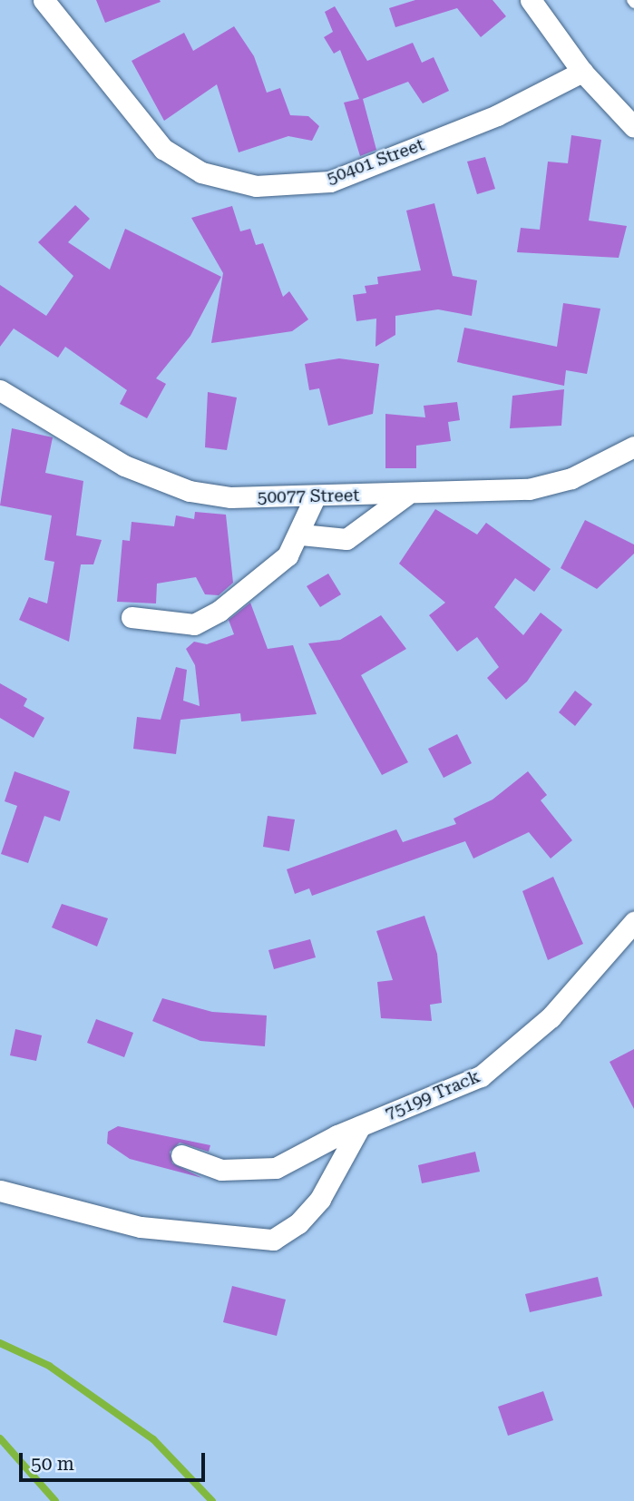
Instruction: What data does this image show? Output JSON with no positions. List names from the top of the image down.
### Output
{
  "streets": {
    "street": ["50401 Street", "50077 Street", "75199 Track"]
  },
  "scale_bar": "50 m"
}
